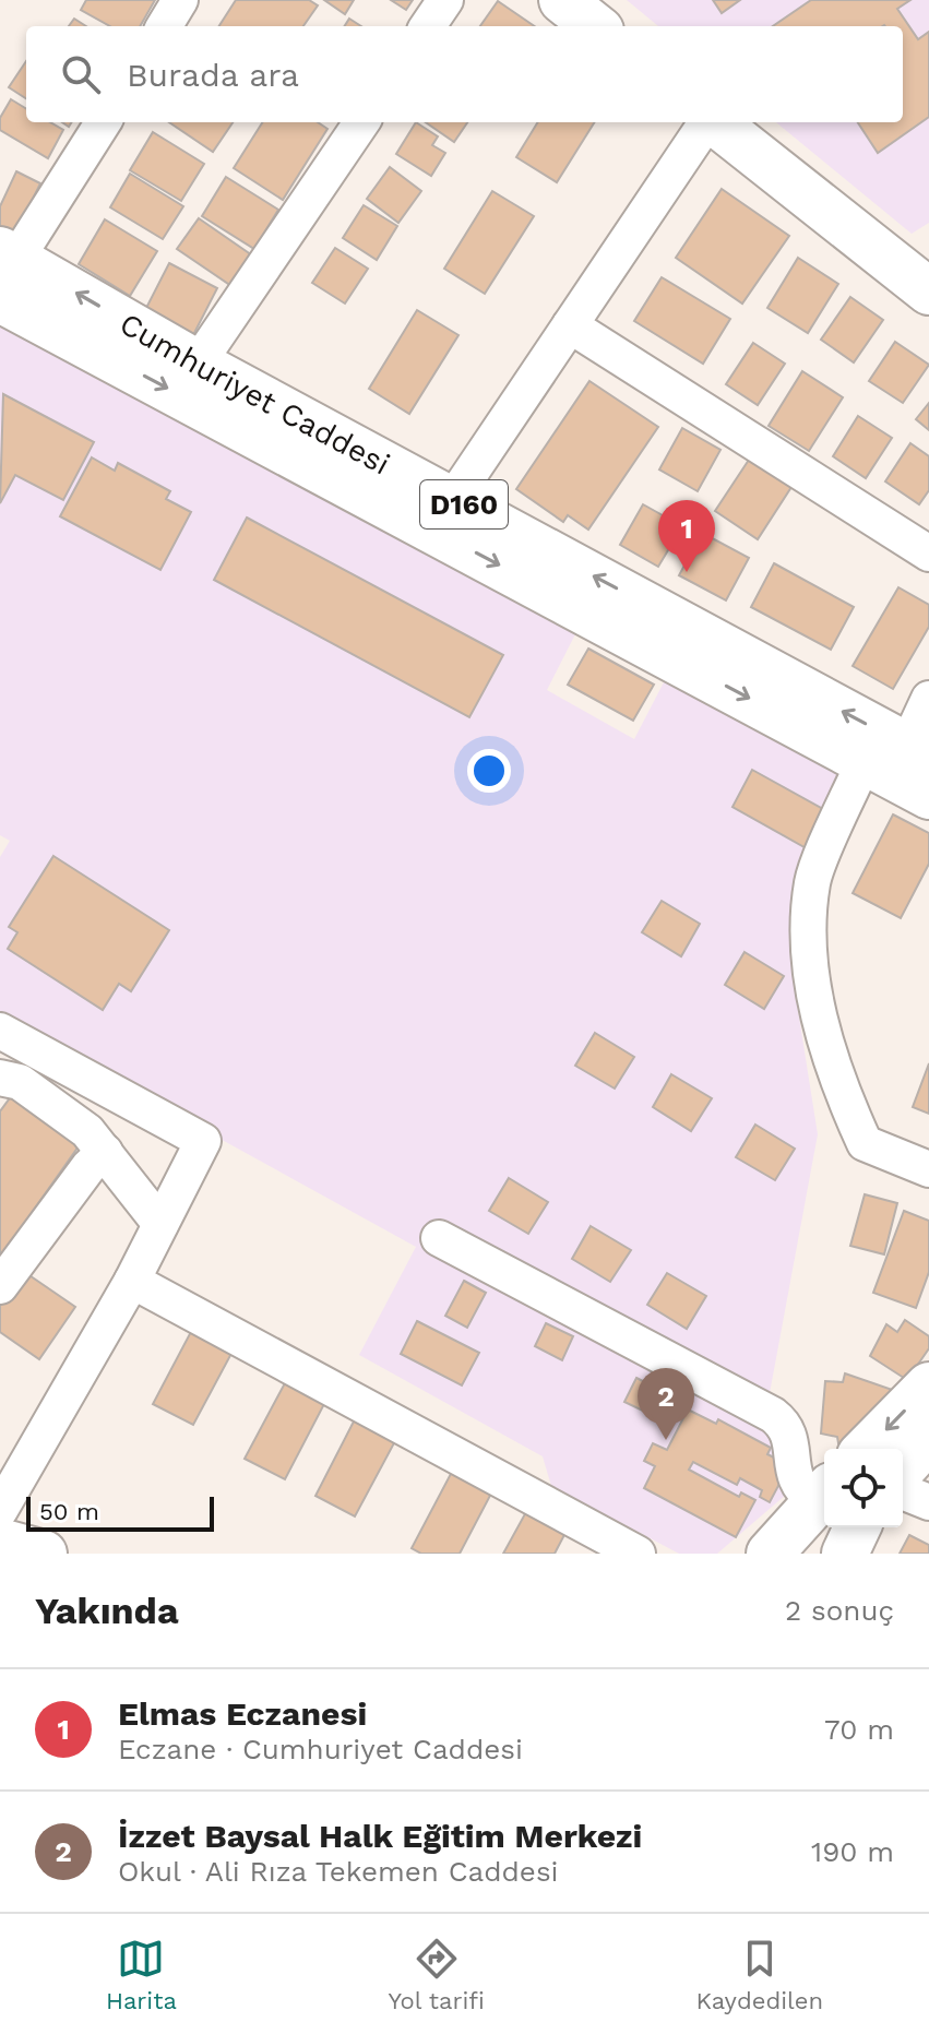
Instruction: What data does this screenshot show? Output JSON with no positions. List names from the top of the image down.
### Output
{
  "streets": {
    "main road": ["Cumhuriyet Caddesi", "D160"]
  },
  "scale_bar": "50 m",
  "page": {
    "search": "Burada ara",
    "pins": ["1", "2"],
    "scale": "50 m",
    "heading": ["Yakında", "2 sonuç"],
    "list": [
      {
        "mark": "1",
        "name": "Elmas Eczanesi",
        "note": "Eczane · Cumhuriyet Caddesi",
        "value": "70 m"
      },
      {
        "mark": "2",
        "name": "İzzet Baysal Halk Eğitim Merkezi",
        "note": "Okul · Ali Rıza Tekemen Caddesi",
        "value": "190 m"
      }
    ],
    "nav": ["Harita", "Yol tarifi", "Kaydedilen"]
  }
}
